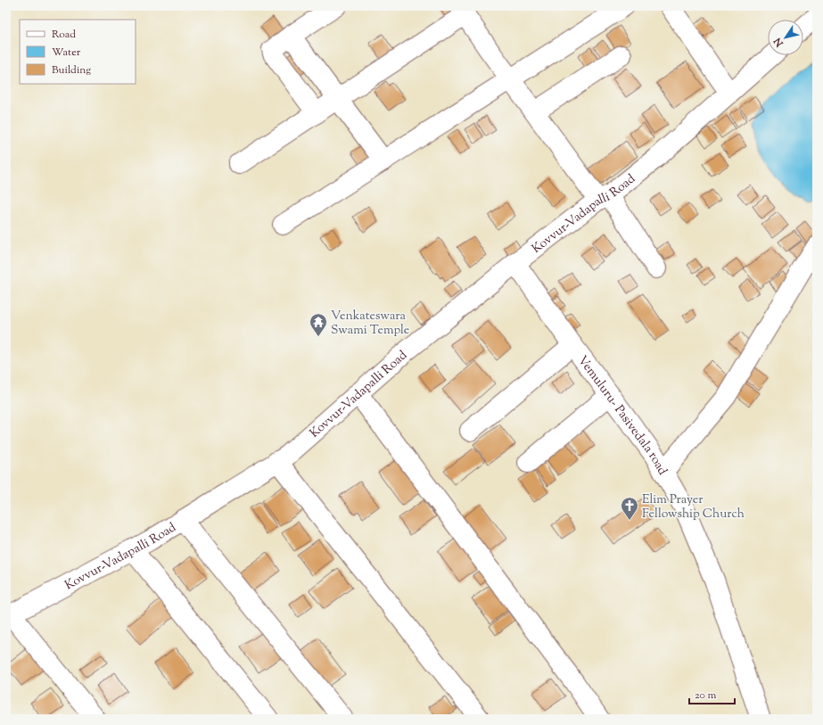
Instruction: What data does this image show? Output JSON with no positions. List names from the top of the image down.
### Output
{
  "streets": {
    "street": ["Kovvur-Vadapalli Road", "Vemuluru- Pasivedala road"]
  },
  "crossings": [
    ["Kovvur-Vadapalli Road", "Vemuluru- Pasivedala road"]
  ],
  "places": {
    "temple": ["Venkateswara Swami Temple"],
    "church": ["Elim Prayer Fellowship Church"]
  },
  "legend": ["Road", "Water", "Building"],
  "scale_bar": "20 m",
  "north": "bottom left"
}
